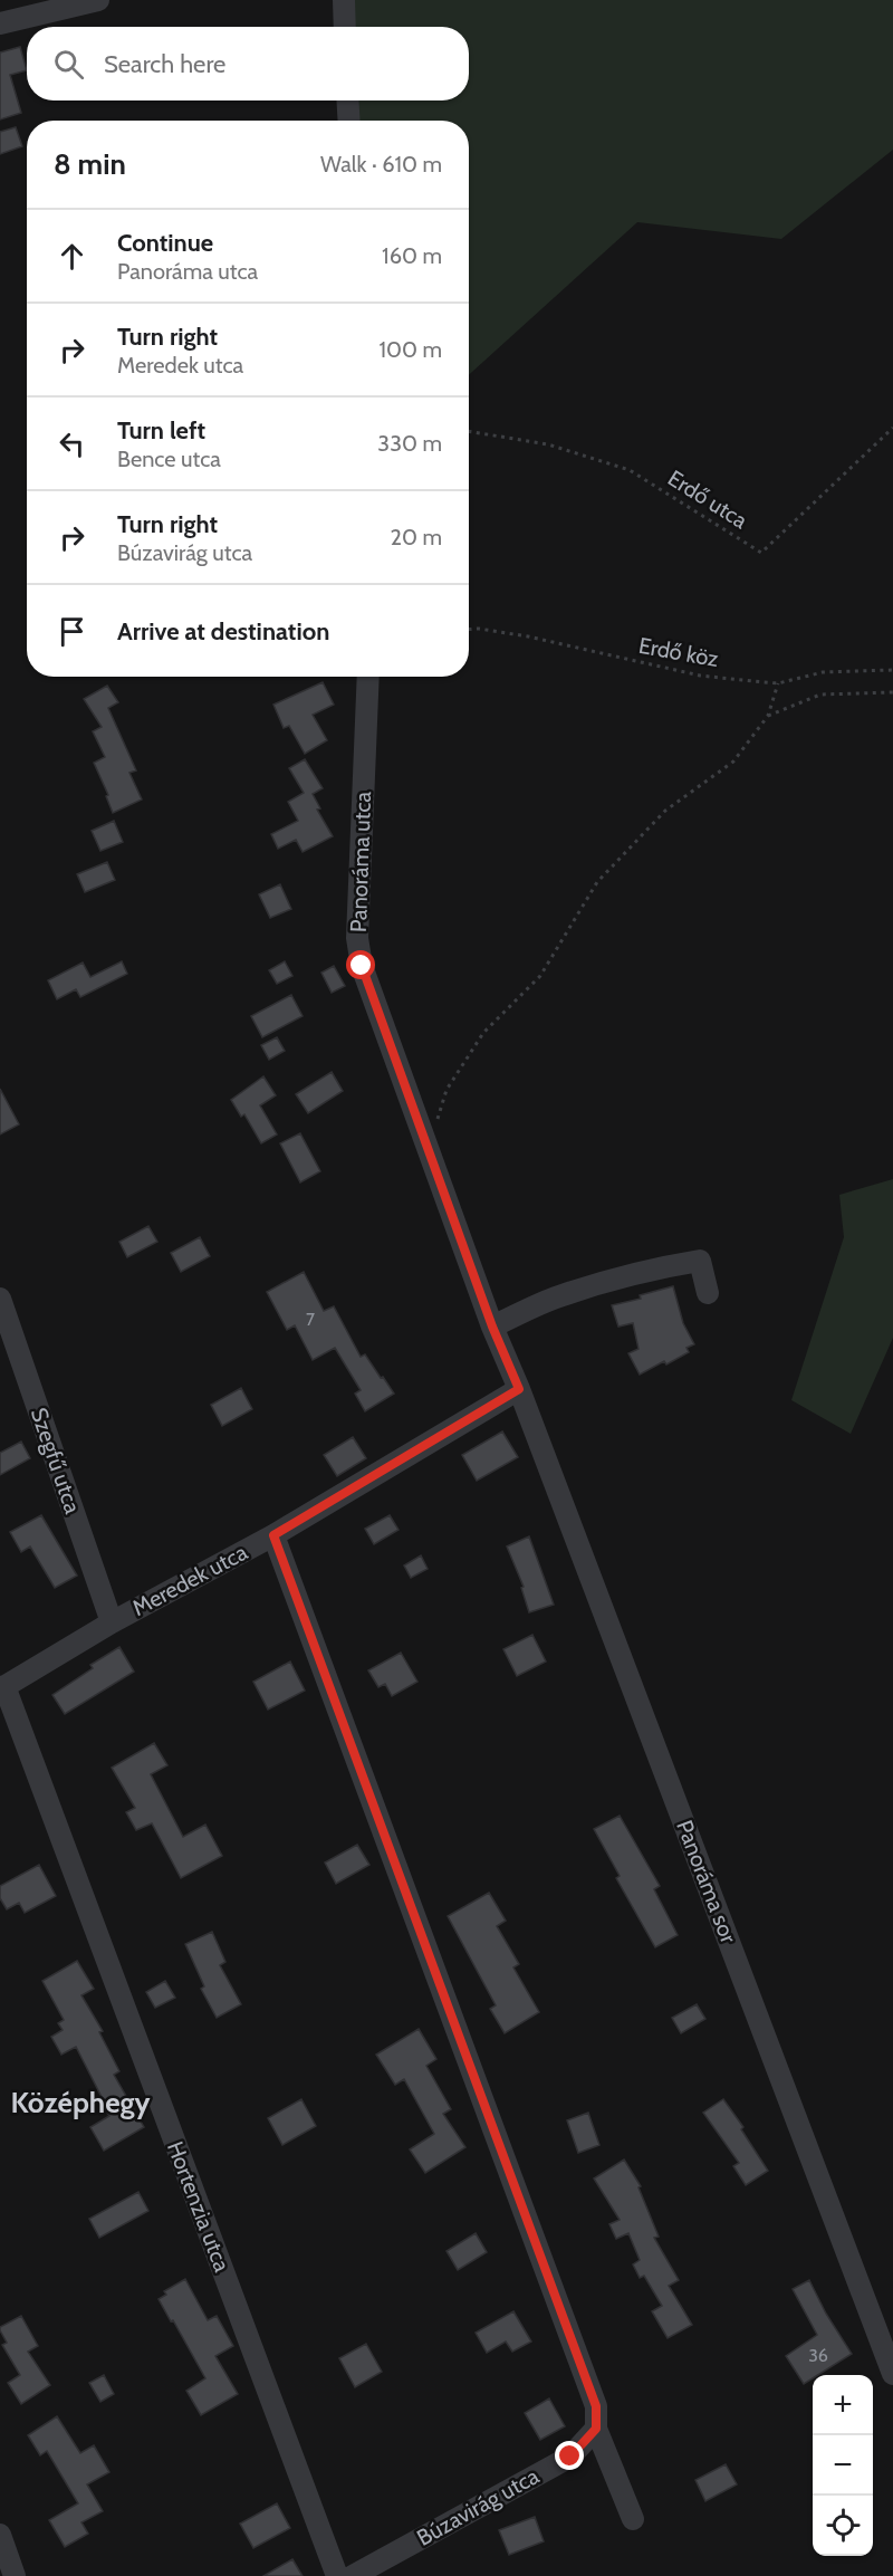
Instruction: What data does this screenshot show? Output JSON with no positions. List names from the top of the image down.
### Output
{
  "streets": {
    "street": [
      "Panoráma utca",
      "Szegfű utca",
      "Meredek utca",
      "Panoráma sor",
      "Hortenzia utca",
      "Búzavirág utca"
    ],
    "path": ["Erdő utca", "Erdő köz"]
  },
  "crossings": [
    ["Panoráma utca", "Meredek utca"],
    ["Panoráma utca", "Panoráma sor"],
    ["Szegfű utca", "Meredek utca"],
    ["Meredek utca", "Panoráma sor"],
    ["Meredek utca", "Hortenzia utca"]
  ],
  "districts": ["Középhegy"],
  "house_numbers": ["7", "36"],
  "page": {
    "search": "Search here",
    "heading": ["8 min", "Walk · 610 m"],
    "list": [
      ["Continue", "Panoráma utca", "160 m"],
      ["Turn right", "Meredek utca", "100 m"],
      ["Turn left", "Bence utca", "330 m"],
      ["Turn right", "Búzavirág utca", "20 m"],
      "Arrive at destination"
    ],
    "map_buttons": ["+", "−"]
  }
}
